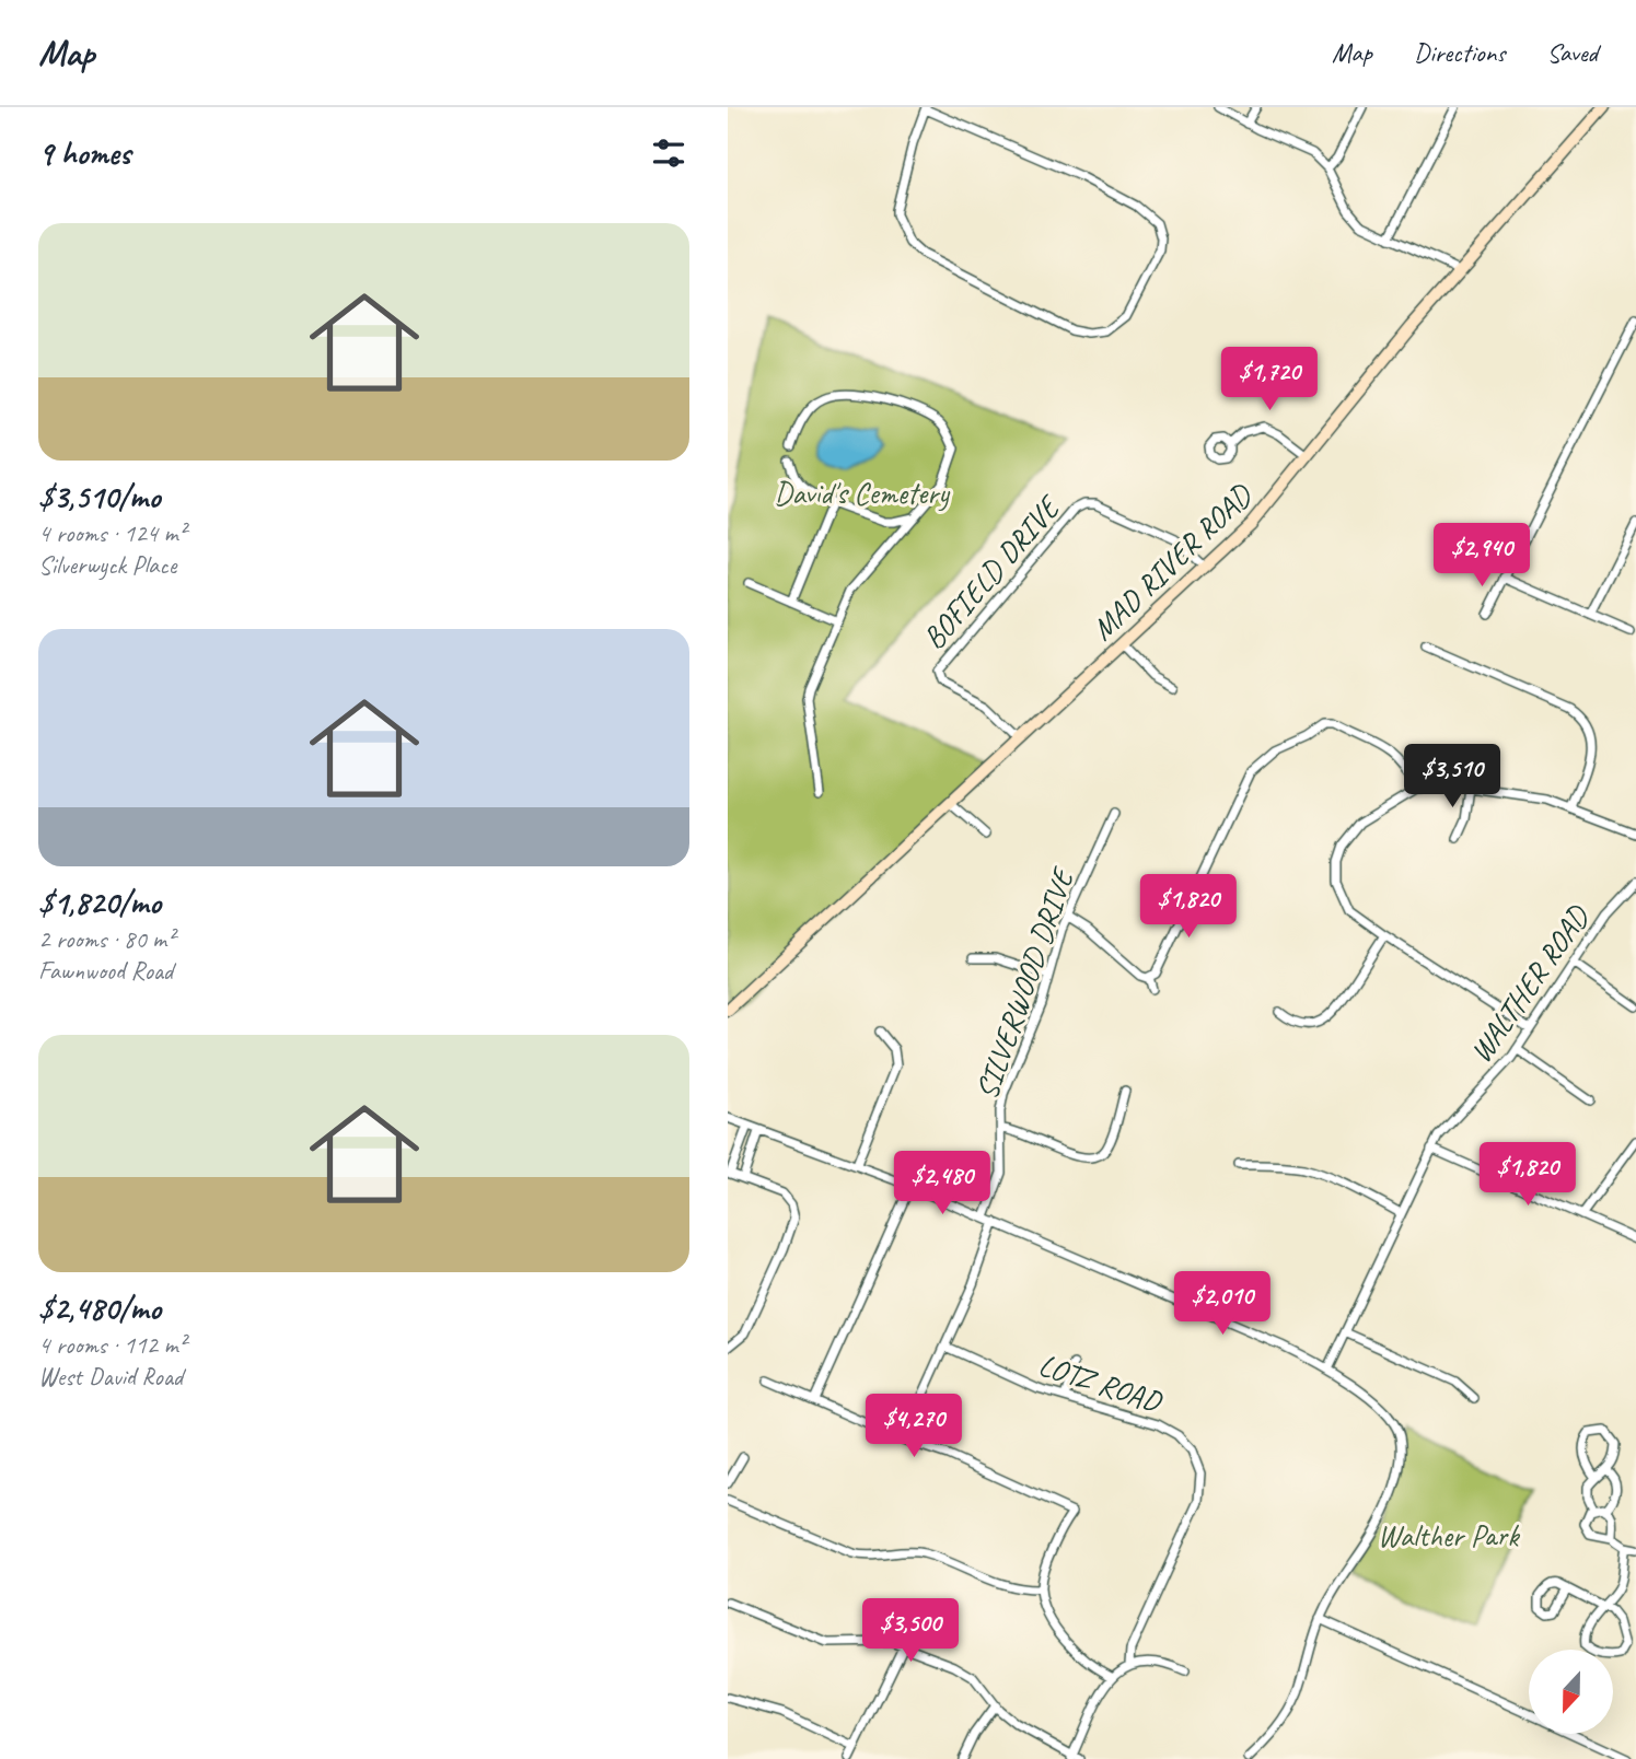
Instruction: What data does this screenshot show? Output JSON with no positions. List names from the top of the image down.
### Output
{
  "streets": {
    "street": [
      "MAD RIVER ROAD",
      "BOFIELD DRIVE",
      "SILVERWOOD DRIVE",
      "WALTHER ROAD",
      "LOTZ ROAD"
    ]
  },
  "crossings": [
    ["MAD RIVER ROAD", "BOFIELD DRIVE"]
  ],
  "parks": ["David's Cemetery", "Walther Park"],
  "north": "bottom",
  "page": {
    "header": "Map",
    "nav": ["Map", "Directions", "Saved"],
    "heading": "9 homes",
    "list": [
      {
        "name": "$3,510/mo",
        "note": "4 rooms · 124 m² · Silverwyck Place"
      },
      {
        "name": "$1,820/mo",
        "note": "2 rooms · 80 m² · Fawnwood Road"
      },
      {
        "name": "$2,480/mo",
        "note": "4 rooms · 112 m² · West David Road"
      }
    ],
    "price": [
      "$1,720",
      "$2,940",
      "$3,510",
      "$1,820",
      "$1,820",
      "$2,480",
      "$2,010",
      "$4,270",
      "$3,500"
    ]
  }
}
